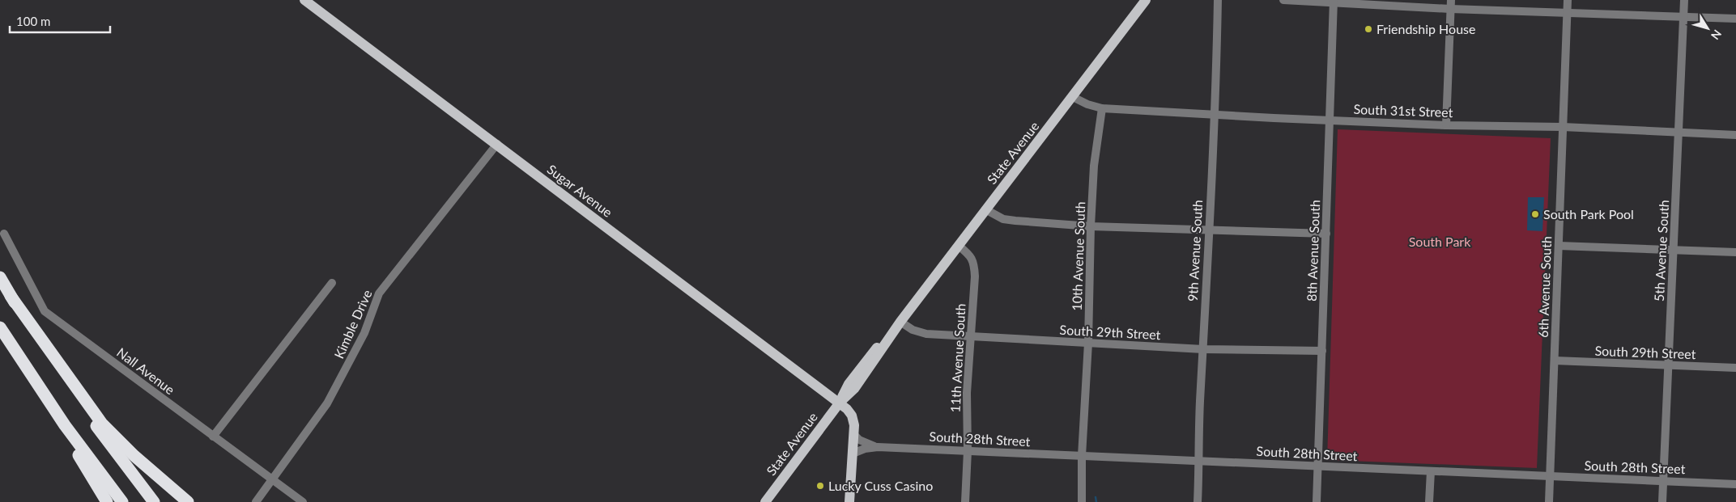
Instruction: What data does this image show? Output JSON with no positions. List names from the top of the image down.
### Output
{
  "streets": {
    "main road": ["State Avenue", "Sugar Avenue"],
    "street": [
      "South 31st Street",
      "9th Avenue South",
      "8th Avenue South",
      "5th Avenue South",
      "10th Avenue South",
      "6th Avenue South",
      "Kimble Drive",
      "South 29th Street",
      "11th Avenue South",
      "Nall Avenue",
      "South 28th Street"
    ]
  },
  "crossings": [
    ["South 31st Street", "State Avenue"],
    ["South 31st Street", "9th Avenue South"],
    ["South 31st Street", "8th Avenue South"],
    ["South 31st Street", "5th Avenue South"],
    ["South 31st Street", "10th Avenue South"],
    ["South 31st Street", "6th Avenue South"],
    ["State Avenue", "Sugar Avenue"],
    ["State Avenue", "South 29th Street"],
    ["State Avenue", "11th Avenue South"],
    ["Sugar Avenue", "Kimble Drive"],
    ["Sugar Avenue", "South 28th Street"],
    ["9th Avenue South", "South 29th Street"],
    ["9th Avenue South", "South 28th Street"],
    ["8th Avenue South", "South 29th Street"],
    ["8th Avenue South", "South 28th Street"],
    ["5th Avenue South", "South 29th Street"],
    ["5th Avenue South", "South 28th Street"],
    ["10th Avenue South", "South 29th Street"],
    ["10th Avenue South", "South 28th Street"],
    ["6th Avenue South", "South 29th Street"],
    ["6th Avenue South", "South 28th Street"],
    ["Kimble Drive", "Nall Avenue"],
    ["South 29th Street", "11th Avenue South"],
    ["11th Avenue South", "South 28th Street"]
  ],
  "parks": ["South Park"],
  "places": ["Friendship House", "South Park Pool", "Lucky Cuss Casino"],
  "scale_bar": "100 m",
  "north": "bottom right"
}
